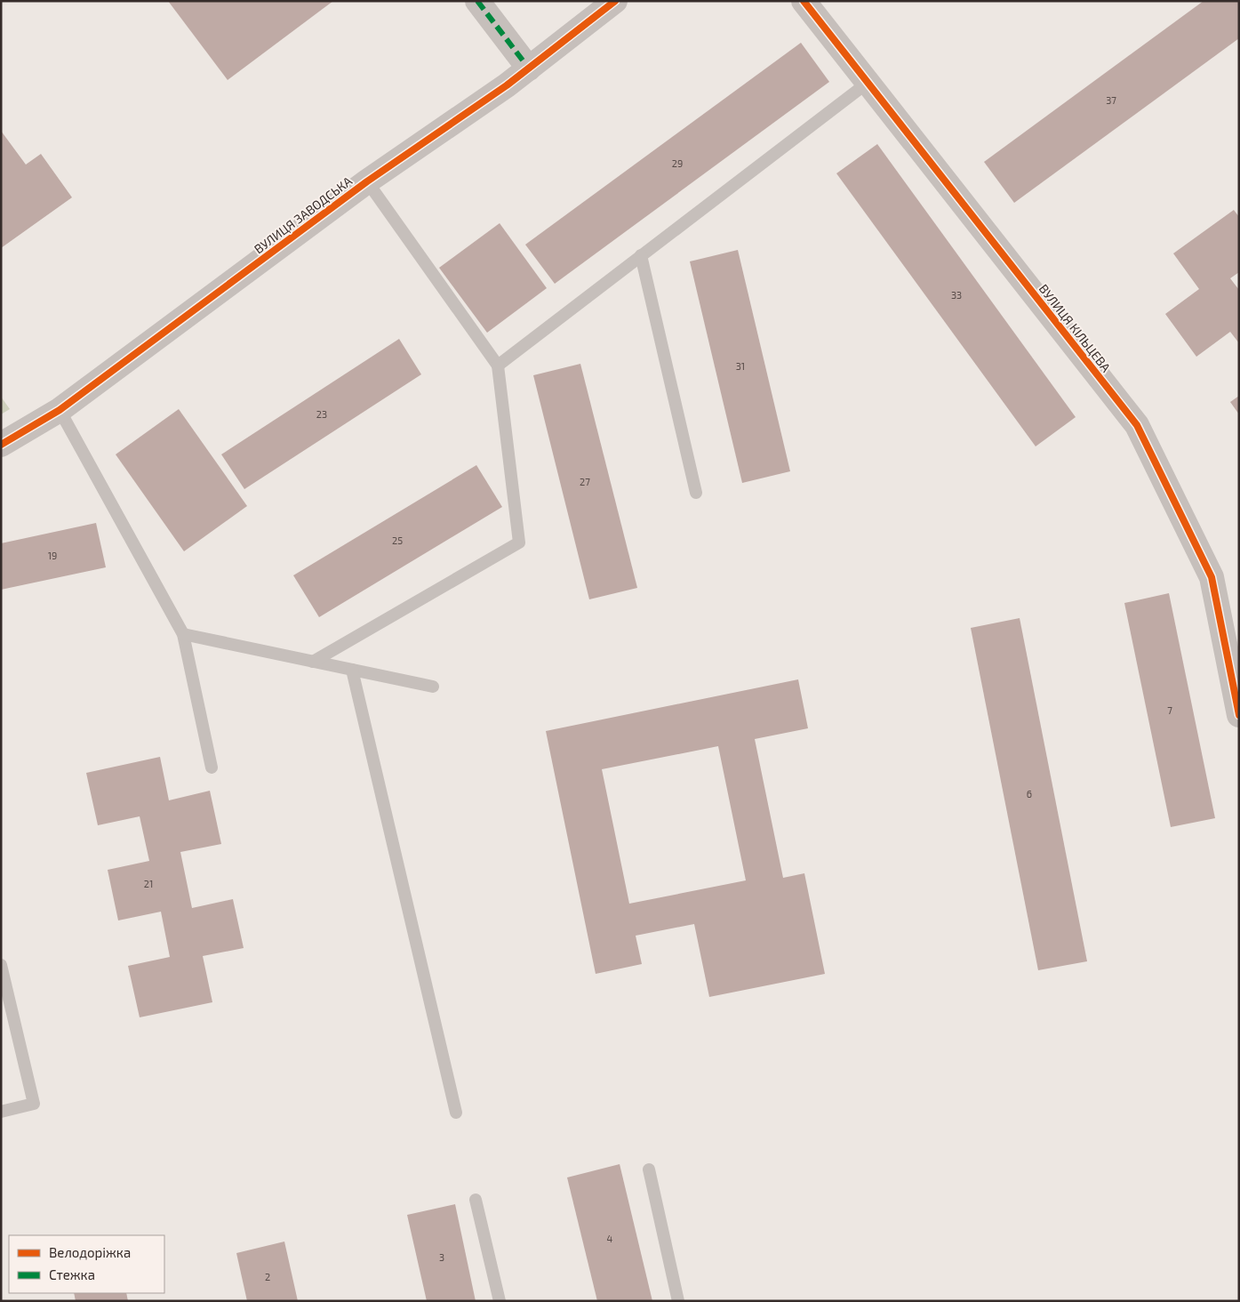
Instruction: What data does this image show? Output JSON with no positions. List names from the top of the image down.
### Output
{
  "streets": {
    "street": ["ВУЛИЦЯ ЗАВОДСЬКА", "ВУЛИЦЯ КІЛЬЦЕВА"]
  },
  "house_numbers": [
    "37",
    "29",
    "33",
    "31",
    "23",
    "27",
    "25",
    "19",
    "7",
    "6",
    "21",
    "4",
    "3",
    "2"
  ],
  "legend": ["Велодоріжка", "Стежка"]
}
